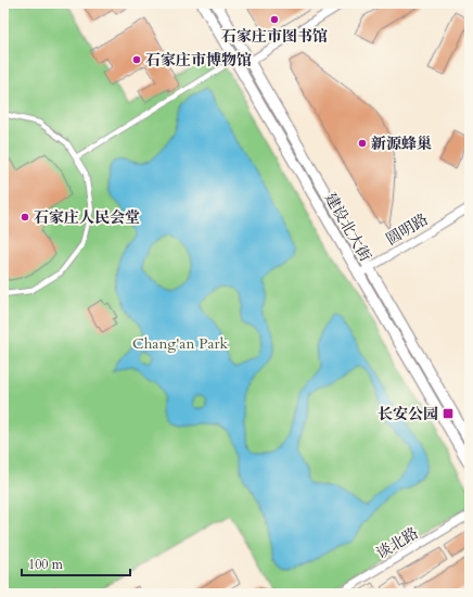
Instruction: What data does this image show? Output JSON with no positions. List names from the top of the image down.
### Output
{
  "streets": {
    "main road": ["建设北大街"],
    "street": ["圆明路", "谈北路"]
  },
  "crossings": [
    ["建设北大街", "圆明路"]
  ],
  "parks": ["Chang'an Park"],
  "places": {
    "other": [
      "石家庄市图书馆",
      "石家庄市博物馆",
      "新源蜂巢",
      "石家庄人民会堂"
    ],
    "transit": ["长安公园"]
  },
  "scale_bar": "100 m"
}
